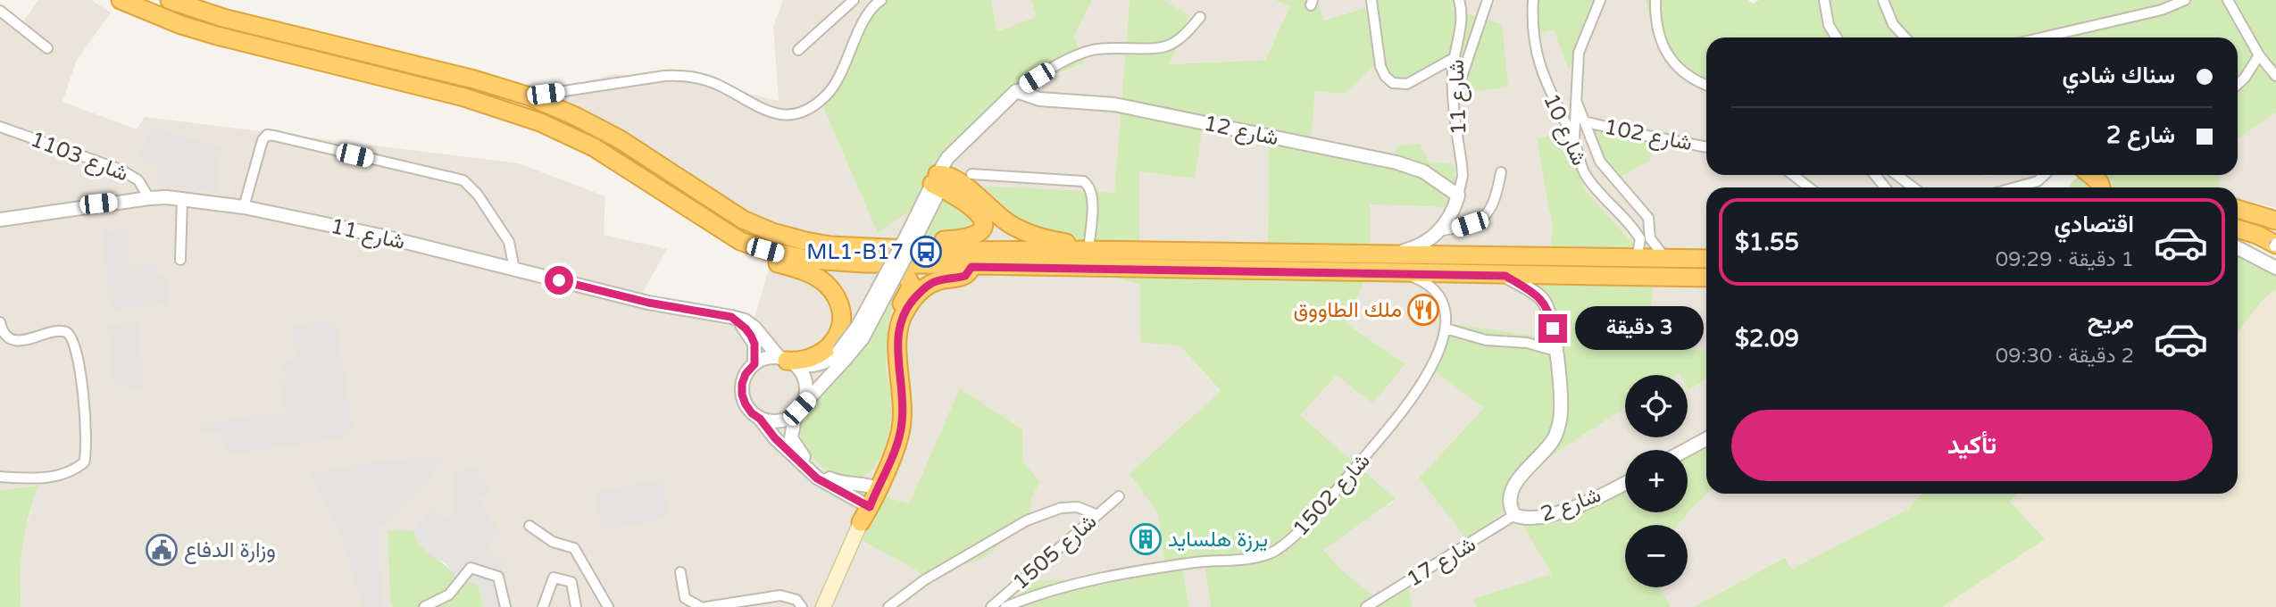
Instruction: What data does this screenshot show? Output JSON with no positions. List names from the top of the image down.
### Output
{
  "streets": {
    "street": [
      "شارع 11",
      "شارع 10",
      "شارع 12",
      "شارع 102",
      "شارع 1103",
      "شارع 1502",
      "شارع 2",
      "شارع 1505",
      "شارع 17"
    ]
  },
  "crossings": [
    ["شارع 11", "شارع 12"],
    ["شارع 11", "شارع 1103"],
    ["شارع 2", "شارع 17"]
  ],
  "places": {
    "bus stop": ["ML1-B17"],
    "restaurant": ["ملك الطاووق"],
    "building": ["يرزة هلسايد"],
    "public building": ["وزارة الدفاع"]
  },
  "page": {
    "banner": ["سناك شادي", "شارع 2"],
    "list": [
      {
        "name": "اقتصادي",
        "note": "1 دقيقة · 09:29",
        "value": "$1.55"
      },
      {
        "name": "مريح",
        "note": "2 دقيقة · 09:30",
        "value": "$2.09"
      }
    ],
    "bubble": "3 دقيقة",
    "map_buttons": ["+", "−"],
    "buttons": "تأكيد"
  }
}
